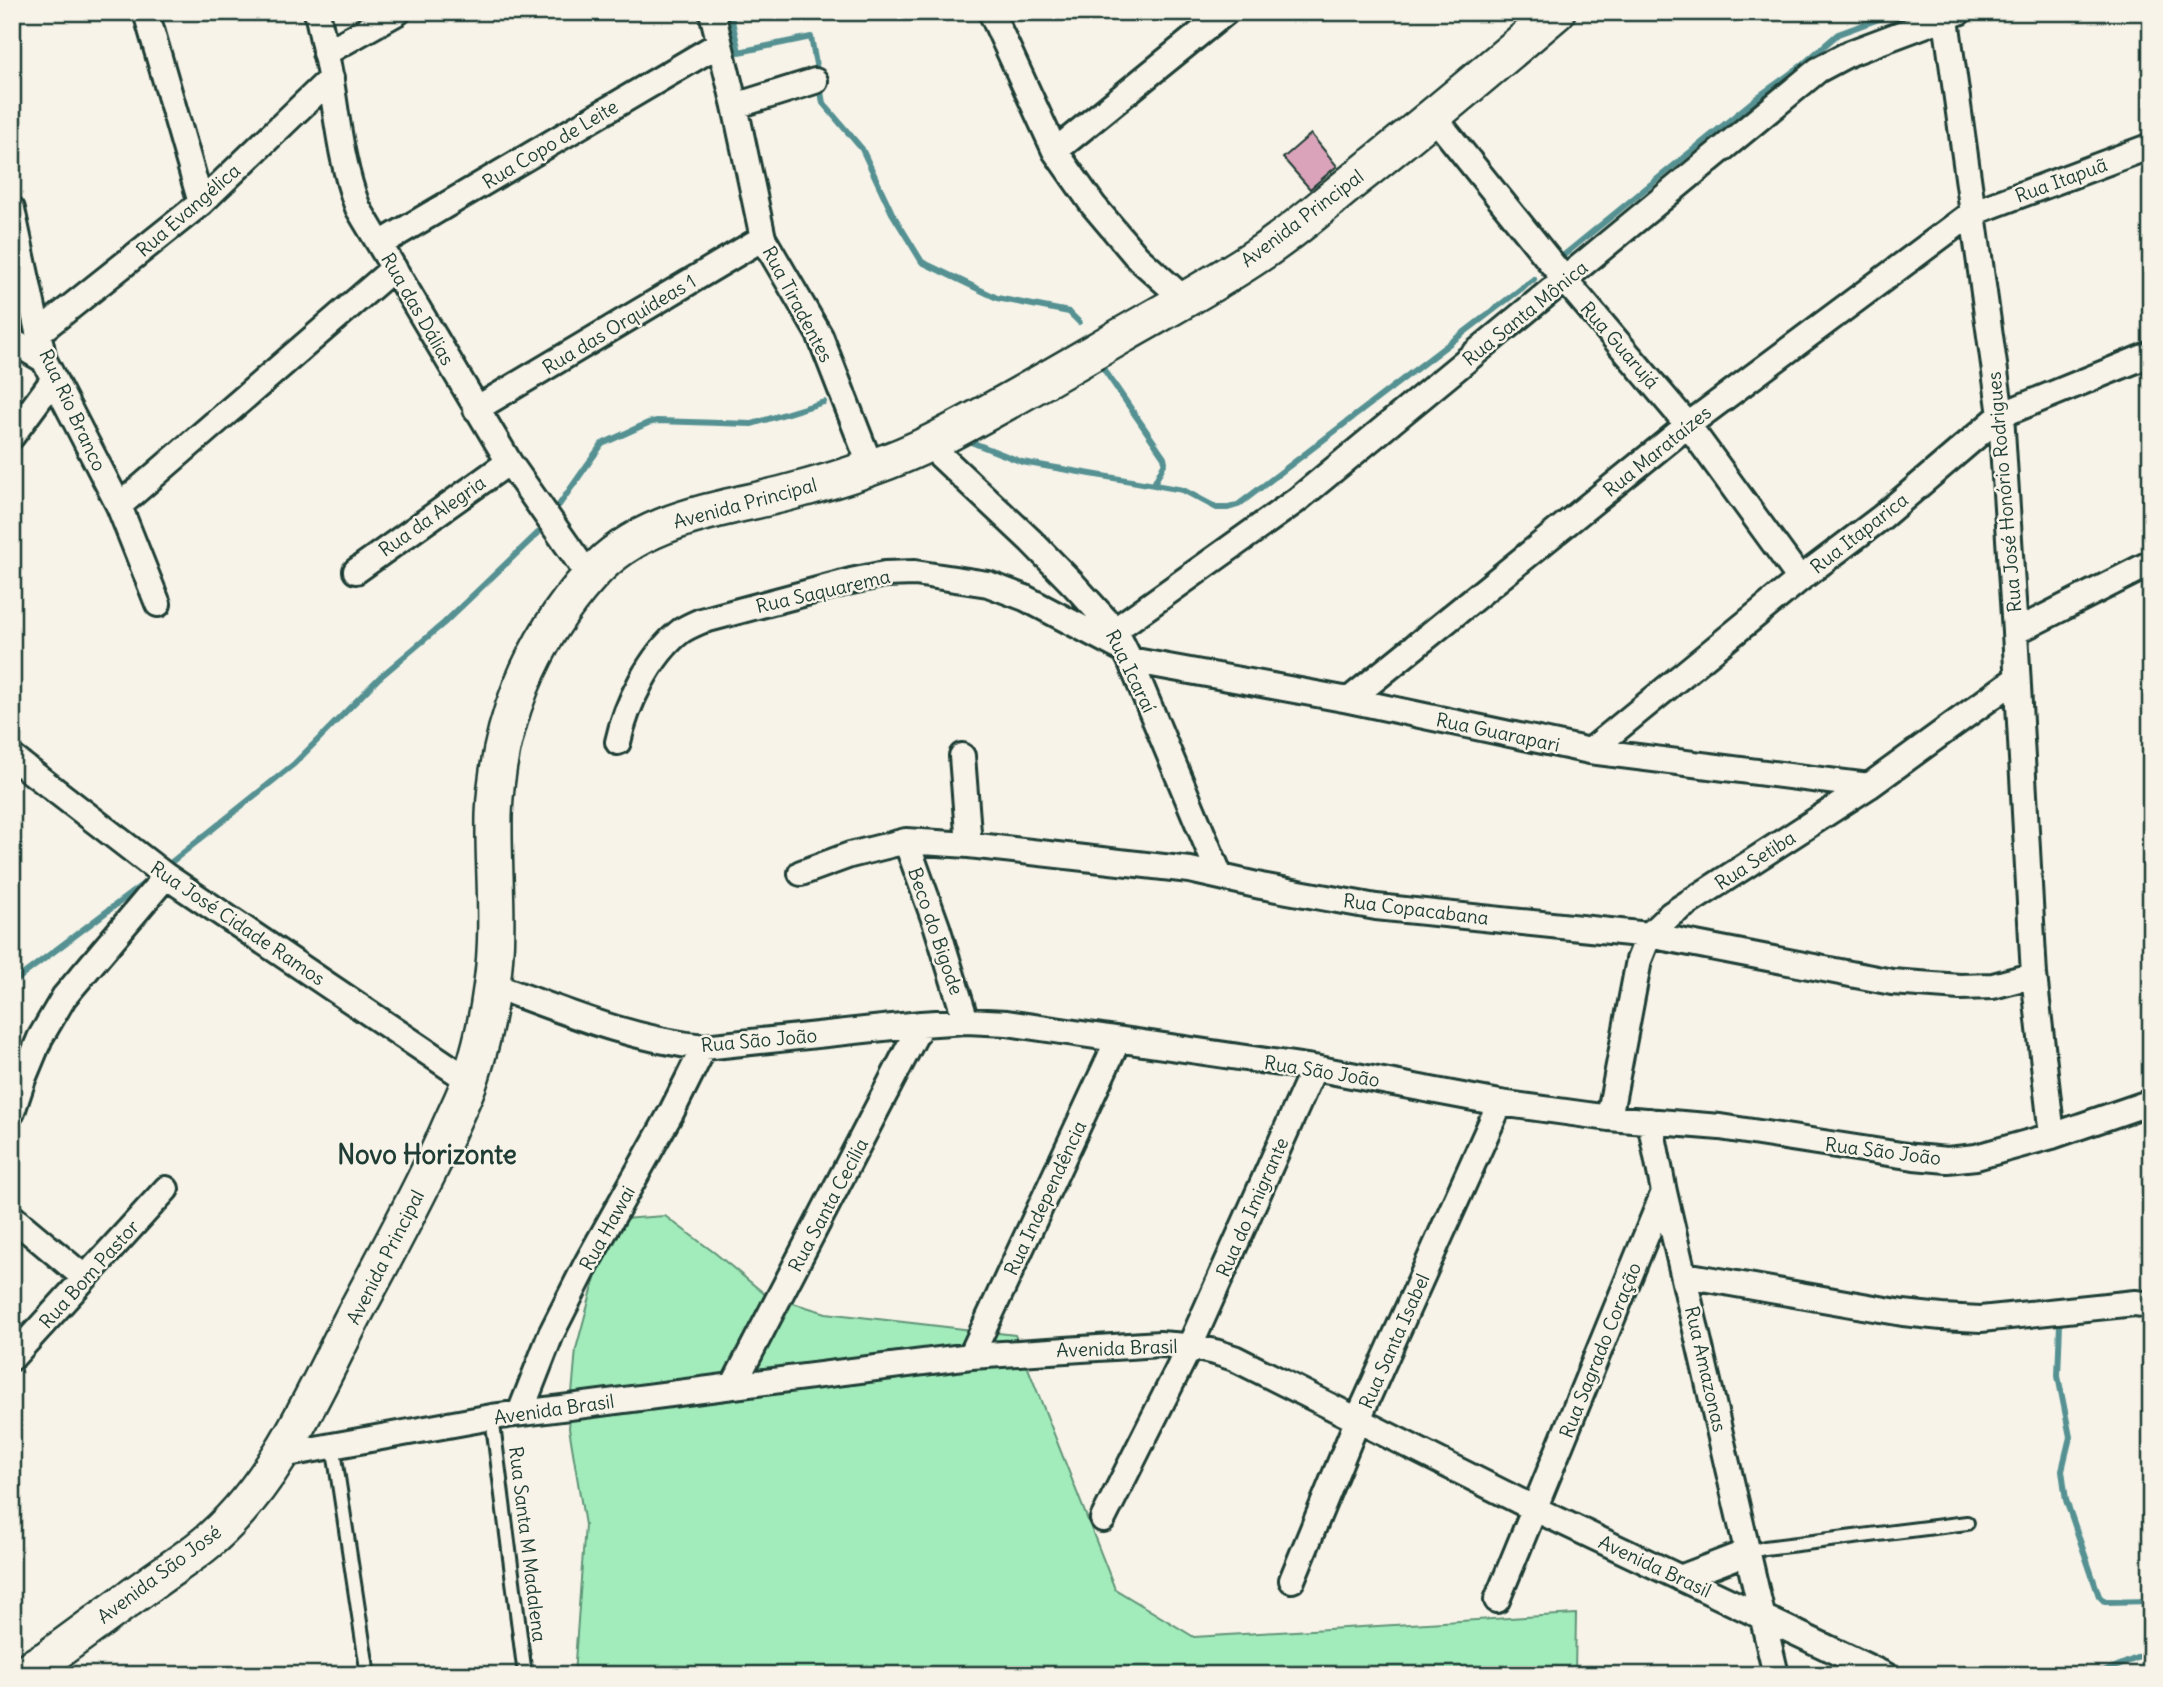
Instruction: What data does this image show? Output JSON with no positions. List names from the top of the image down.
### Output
{
  "streets": {
    "street": [
      "Rua Copo de Leite",
      "Rua Itapuã",
      "Rua Evangélica",
      "Avenida Principal",
      "Rua Tiradentes",
      "Rua das Dálias",
      "Rua Santa Mônica",
      "Rua das Orquídeas 1",
      "Rua Guarujá",
      "Rua Rio Branco",
      "Rua Marataízes",
      "Rua José Honório Rodrigues",
      "Rua da Alegria",
      "Rua Itaparica",
      "Rua Saquarema",
      "Rua Icaraí",
      "Rua Guarapari",
      "Rua Setiba",
      "Rua Copacabana",
      "Rua José Cidade Ramos",
      "Beco do Bigode",
      "Rua São João",
      "Rua Independência",
      "Rua Santa Cecília",
      "Rua do Imigrante",
      "Rua Hawai",
      "Rua Bom Pastor",
      "Rua Santa Isabel",
      "Avenida Brasil",
      "Rua Sagrado Coração",
      "Rua Amazonas",
      "Avenida São José"
    ],
    "lane": ["Rua Santa M Madalena"]
  },
  "crossings": [
    ["Rua Copo de Leite", "Rua Tiradentes"],
    ["Rua Copo de Leite", "Rua das Dálias"],
    ["Rua Itapuã", "Rua Marataízes"],
    ["Rua Itapuã", "Rua José Honório Rodrigues"],
    ["Rua Evangélica", "Rua das Dálias"],
    ["Rua Evangélica", "Rua Rio Branco"],
    ["Avenida Principal", "Rua Tiradentes"],
    ["Avenida Principal", "Rua das Dálias"],
    ["Avenida Principal", "Rua Guarujá"],
    ["Avenida Principal", "Rua Icaraí"],
    ["Avenida Principal", "Rua José Cidade Ramos"],
    ["Avenida Principal", "Rua São João"],
    ["Avenida Principal", "Avenida Brasil"],
    ["Avenida Principal", "Avenida São José"],
    ["Rua Tiradentes", "Rua das Orquídeas 1"],
    ["Rua das Dálias", "Rua das Orquídeas 1"],
    ["Rua das Dálias", "Rua da Alegria"],
    ["Rua Santa Mônica", "Rua Guarujá"],
    ["Rua Santa Mônica", "Rua José Honório Rodrigues"],
    ["Rua Santa Mônica", "Rua Saquarema"],
    ["Rua Santa Mônica", "Rua Icaraí"],
    ["Rua Santa Mônica", "Rua Guarapari"],
    ["Rua Guarujá", "Rua Marataízes"],
    ["Rua Guarujá", "Rua Itaparica"],
    ["Rua Marataízes", "Rua José Honório Rodrigues"],
    ["Rua Marataízes", "Rua Guarapari"],
    ["Rua José Honório Rodrigues", "Rua Itaparica"],
    ["Rua José Honório Rodrigues", "Rua Setiba"],
    ["Rua José Honório Rodrigues", "Rua Copacabana"],
    ["Rua José Honório Rodrigues", "Rua São João"],
    ["Rua Itaparica", "Rua Guarapari"],
    ["Rua Saquarema", "Rua Icaraí"],
    ["Rua Saquarema", "Rua Guarapari"],
    ["Rua Icaraí", "Rua Guarapari"],
    ["Rua Icaraí", "Rua Copacabana"],
    ["Rua Guarapari", "Rua Setiba"],
    ["Rua Setiba", "Rua Copacabana"],
    ["Rua Setiba", "Rua São João"],
    ["Rua Copacabana", "Beco do Bigode"],
    ["Beco do Bigode", "Rua São João"],
    ["Rua São João", "Rua Independência"],
    ["Rua São João", "Rua Santa Cecília"],
    ["Rua São João", "Rua do Imigrante"],
    ["Rua São João", "Rua Hawai"],
    ["Rua São João", "Rua Santa Isabel"],
    ["Rua São João", "Rua Amazonas"],
    ["Rua Independência", "Avenida Brasil"],
    ["Rua Santa Cecília", "Avenida Brasil"],
    ["Rua do Imigrante", "Avenida Brasil"],
    ["Rua Hawai", "Avenida Brasil"],
    ["Rua Santa Isabel", "Avenida Brasil"],
    ["Avenida Brasil", "Rua Sagrado Coração"],
    ["Avenida Brasil", "Rua Amazonas"],
    ["Avenida Brasil", "Rua Santa M Madalena"],
    ["Avenida Brasil", "Avenida São José"],
    ["Rua Sagrado Coração", "Rua Amazonas"]
  ],
  "districts": ["Novo Horizonte"]
}
